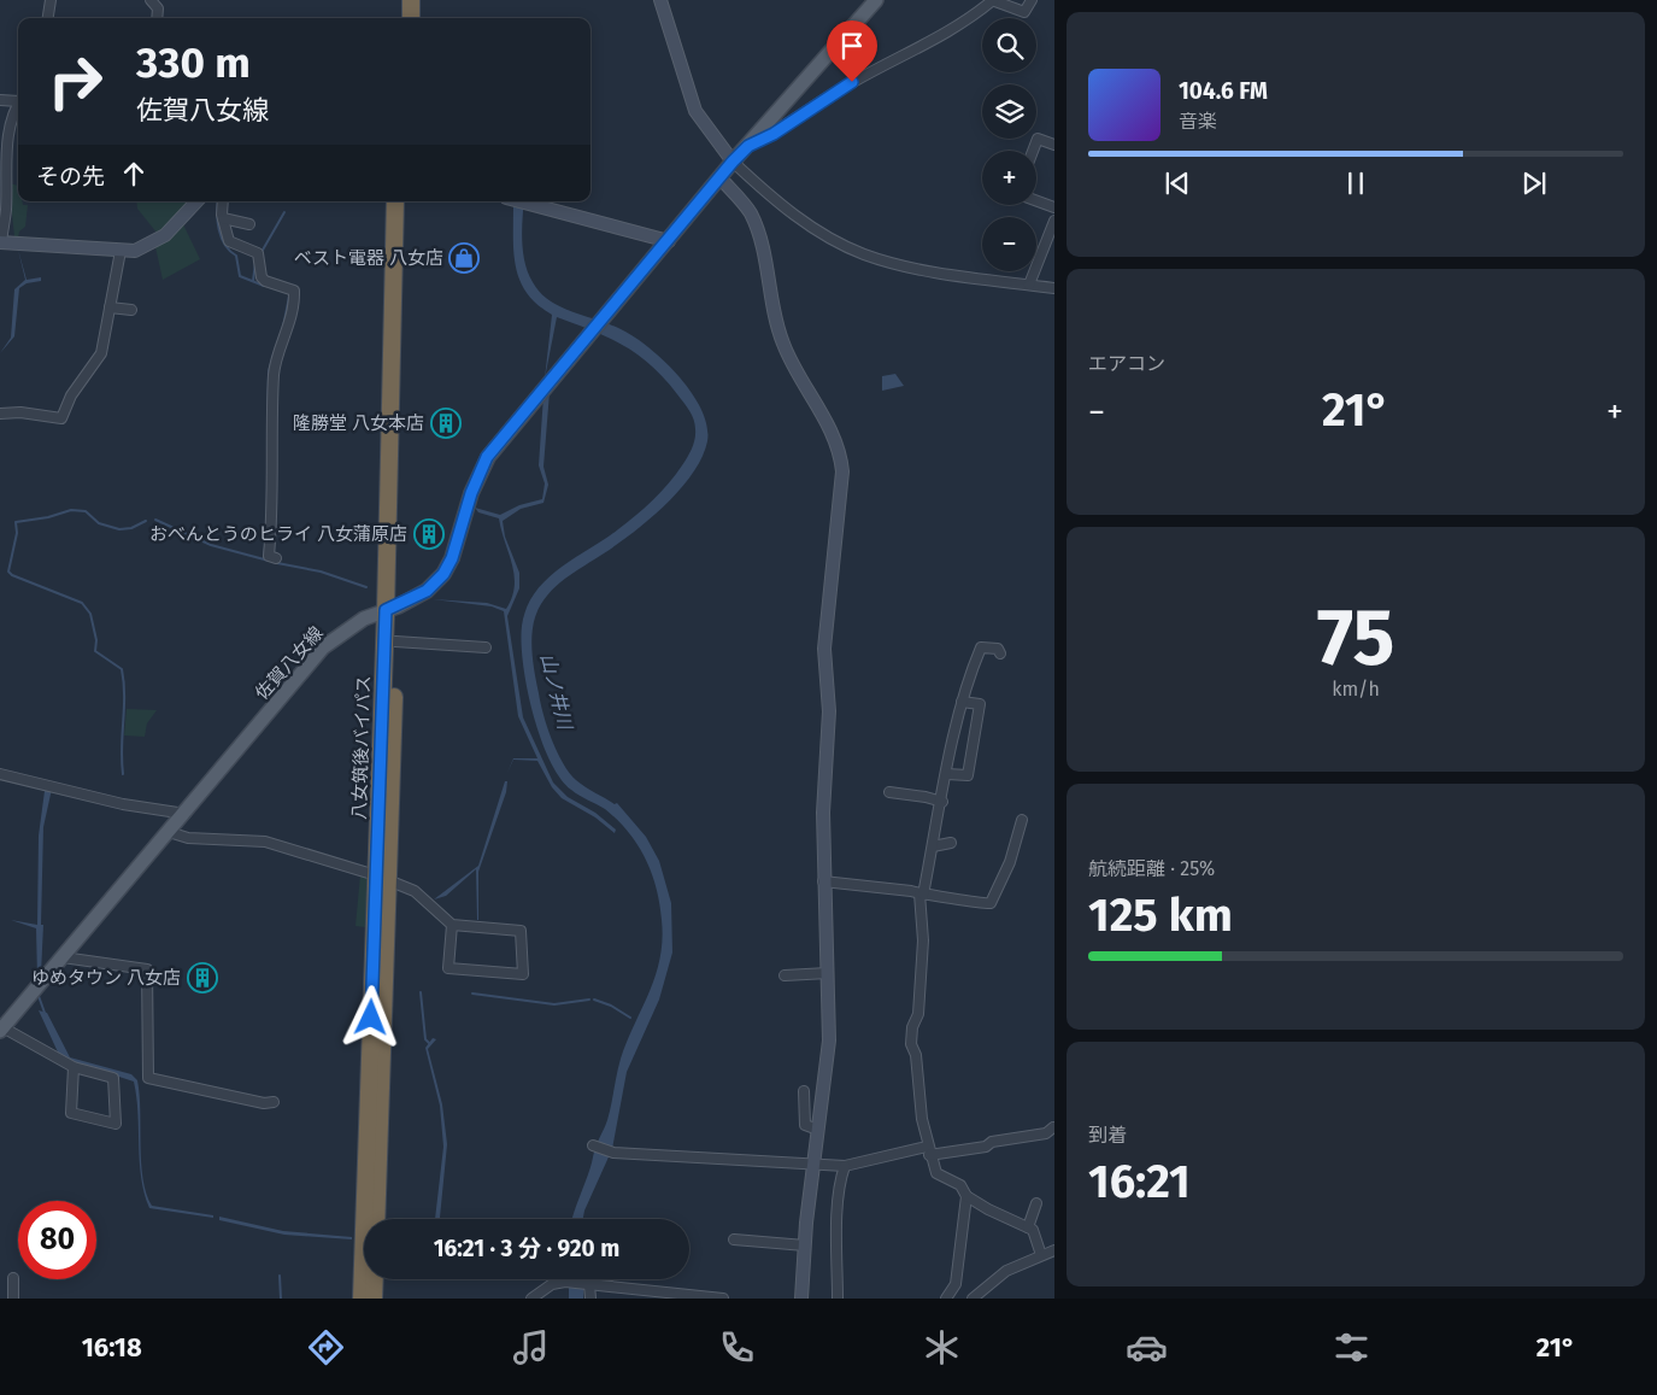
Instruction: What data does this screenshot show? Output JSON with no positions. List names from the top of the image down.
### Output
{
  "streets": {
    "highway": ["八女筑後バイパス"],
    "main road": ["佐賀八女線"]
  },
  "crossings": [
    ["佐賀八女線", "八女筑後バイパス"]
  ],
  "water": ["山ノ井川"],
  "places": {
    "shop": ["ベスト電器 八女店"],
    "building": ["隆勝堂 八女本店", "おべんとうのヒライ 八女蒲原店", "ゆめタウン 八女店"]
  },
  "page": {
    "map_buttons": ["+", "−"],
    "turn": ["330 m", "佐賀八女線"],
    "song": ["104.6 FM", "音楽"],
    "then": "その先",
    "tile": [
      "エアコン",
      ["75", "km/h"],
      ["航続距離 · 25%", "125 km"],
      ["到着", "16:21"]
    ],
    "heat": ["−", "21°", "+"],
    "limit": "80",
    "trip": "16:21 · 3 分 · 920 m",
    "tabs": ["16:18", "21°"]
  }
}
